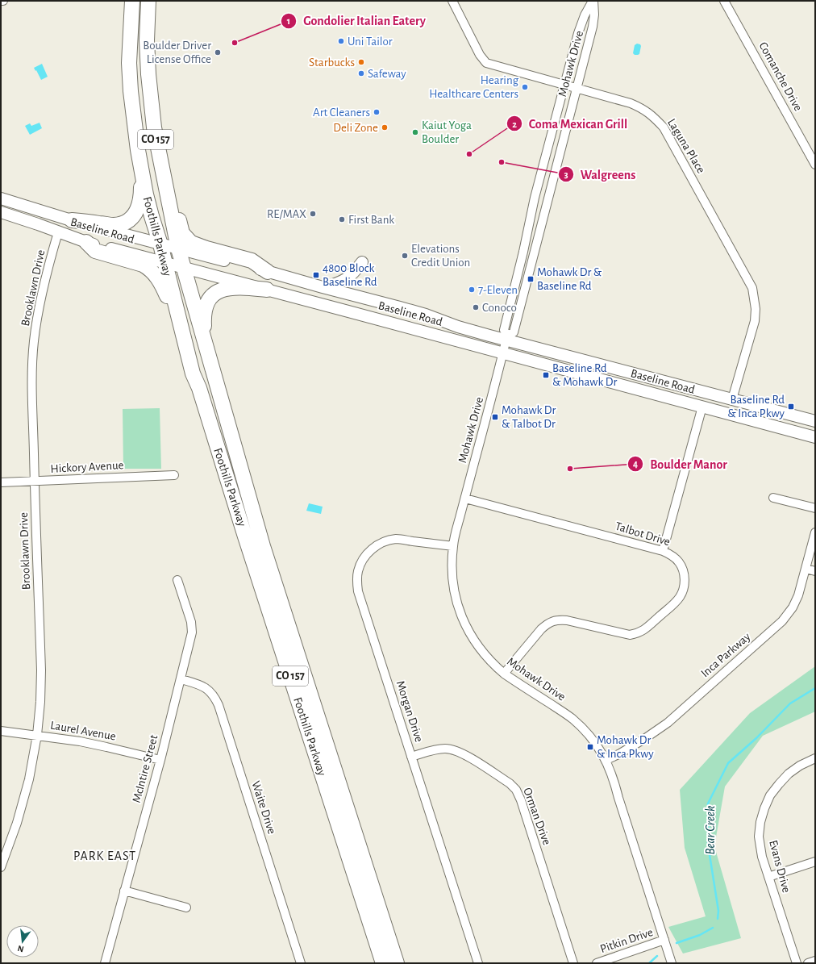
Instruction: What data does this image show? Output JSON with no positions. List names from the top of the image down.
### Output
{
  "streets": {
    "highway": ["CO 157", "Foothills Parkway"],
    "main road": ["Baseline Road"],
    "street": [
      "Mohawk Drive",
      "Comanche Drive",
      "Laguna Place",
      "Brooklawn Drive",
      "Hickory Avenue",
      "Talbot Drive",
      "Inca Parkway",
      "Morgan Drive",
      "Laurel Avenue",
      "McIntire Street",
      "Waite Drive",
      "Orman Drive",
      "Evans Drive",
      "Pitkin Drive"
    ]
  },
  "crossings": [
    ["Mohawk Drive", "Laguna Place"],
    ["Mohawk Drive", "Baseline Road"],
    ["Mohawk Drive", "Talbot Drive"],
    ["Mohawk Drive", "Inca Parkway"],
    ["Mohawk Drive", "Morgan Drive"],
    ["Mohawk Drive", "Pitkin Drive"],
    ["Laguna Place", "Baseline Road"],
    ["Baseline Road", "Foothills Parkway"],
    ["Baseline Road", "Brooklawn Drive"],
    ["Brooklawn Drive", "Hickory Avenue"],
    ["Brooklawn Drive", "Laurel Avenue"],
    ["Morgan Drive", "Orman Drive"],
    ["Laurel Avenue", "McIntire Street"],
    ["McIntire Street", "Waite Drive"]
  ],
  "districts": ["PARK EAST"],
  "water": ["Bear Creek"],
  "places": {
    "other": [
      "Uni Tailor",
      "Gondolier Italian Eatery",
      "Boulder Driver License Office",
      "Starbucks",
      "Safeway",
      "Hearing Healthcare Centers",
      "Art Cleaners",
      "Deli Zone",
      "Kaiut Yoga Boulder",
      "Coma Mexican Grill",
      "Walgreens",
      "RE/MAX",
      "First Bank",
      "Elevations Credit Union",
      "7-Eleven",
      "Conoco",
      "Boulder Manor"
    ],
    "transit": [
      "4800 Block Baseline Rd",
      "Mohawk Dr & Baseline Rd",
      "Baseline Rd & Mohawk Dr",
      "Baseline Rd & Inca Pkwy",
      "Mohawk Dr & Talbot Dr",
      "Mohawk Dr & Inca Pkwy"
    ]
  },
  "north": "bottom"
}
